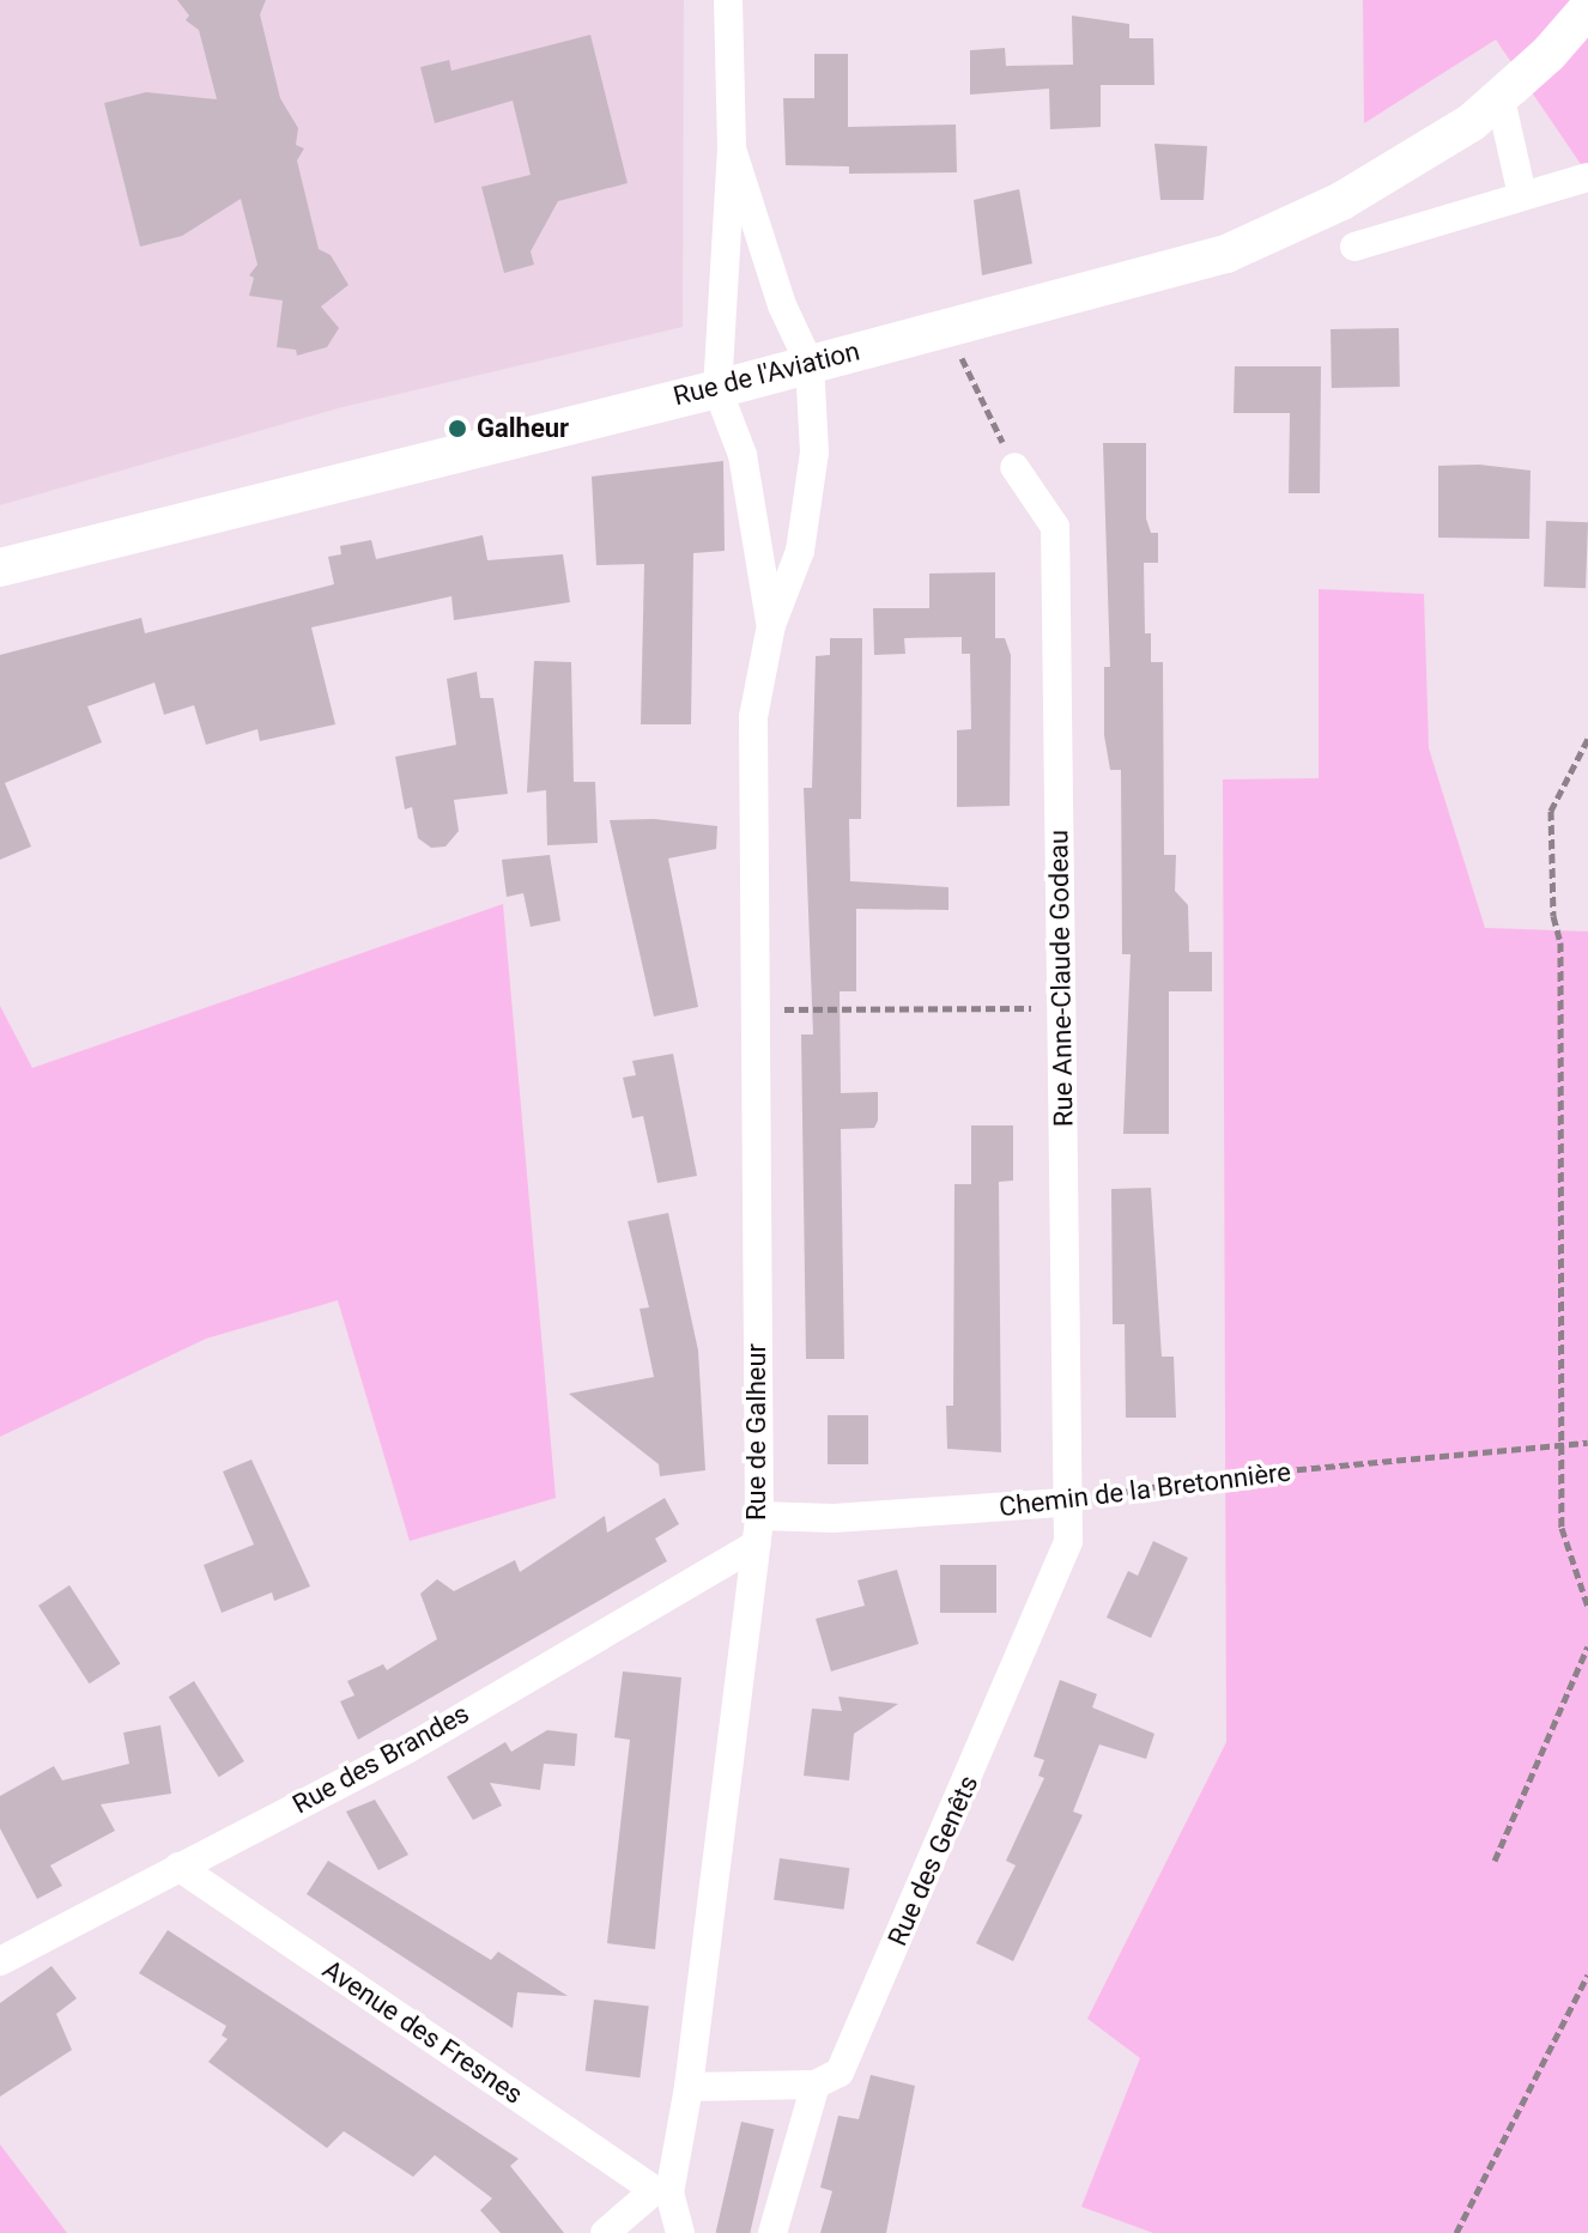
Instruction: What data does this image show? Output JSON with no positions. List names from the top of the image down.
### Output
{
  "streets": {
    "street": [
      "Rue de l'Aviation",
      "Rue Anne-Claude Godeau",
      "Rue de Galheur",
      "Chemin de la Bretonnière",
      "Rue des Brandes",
      "Rue des Genêts",
      "Avenue des Fresnes"
    ]
  },
  "crossings": [
    ["Rue de l'Aviation", "Rue de Galheur"],
    ["Rue Anne-Claude Godeau", "Chemin de la Bretonnière"],
    ["Rue Anne-Claude Godeau", "Rue des Genêts"],
    ["Rue de Galheur", "Chemin de la Bretonnière"],
    ["Rue de Galheur", "Rue des Brandes"],
    ["Rue de Galheur", "Avenue des Fresnes"],
    ["Chemin de la Bretonnière", "Rue des Brandes"],
    ["Chemin de la Bretonnière", "Rue des Genêts"],
    ["Rue des Brandes", "Avenue des Fresnes"]
  ],
  "places": ["Galheur"]
}
